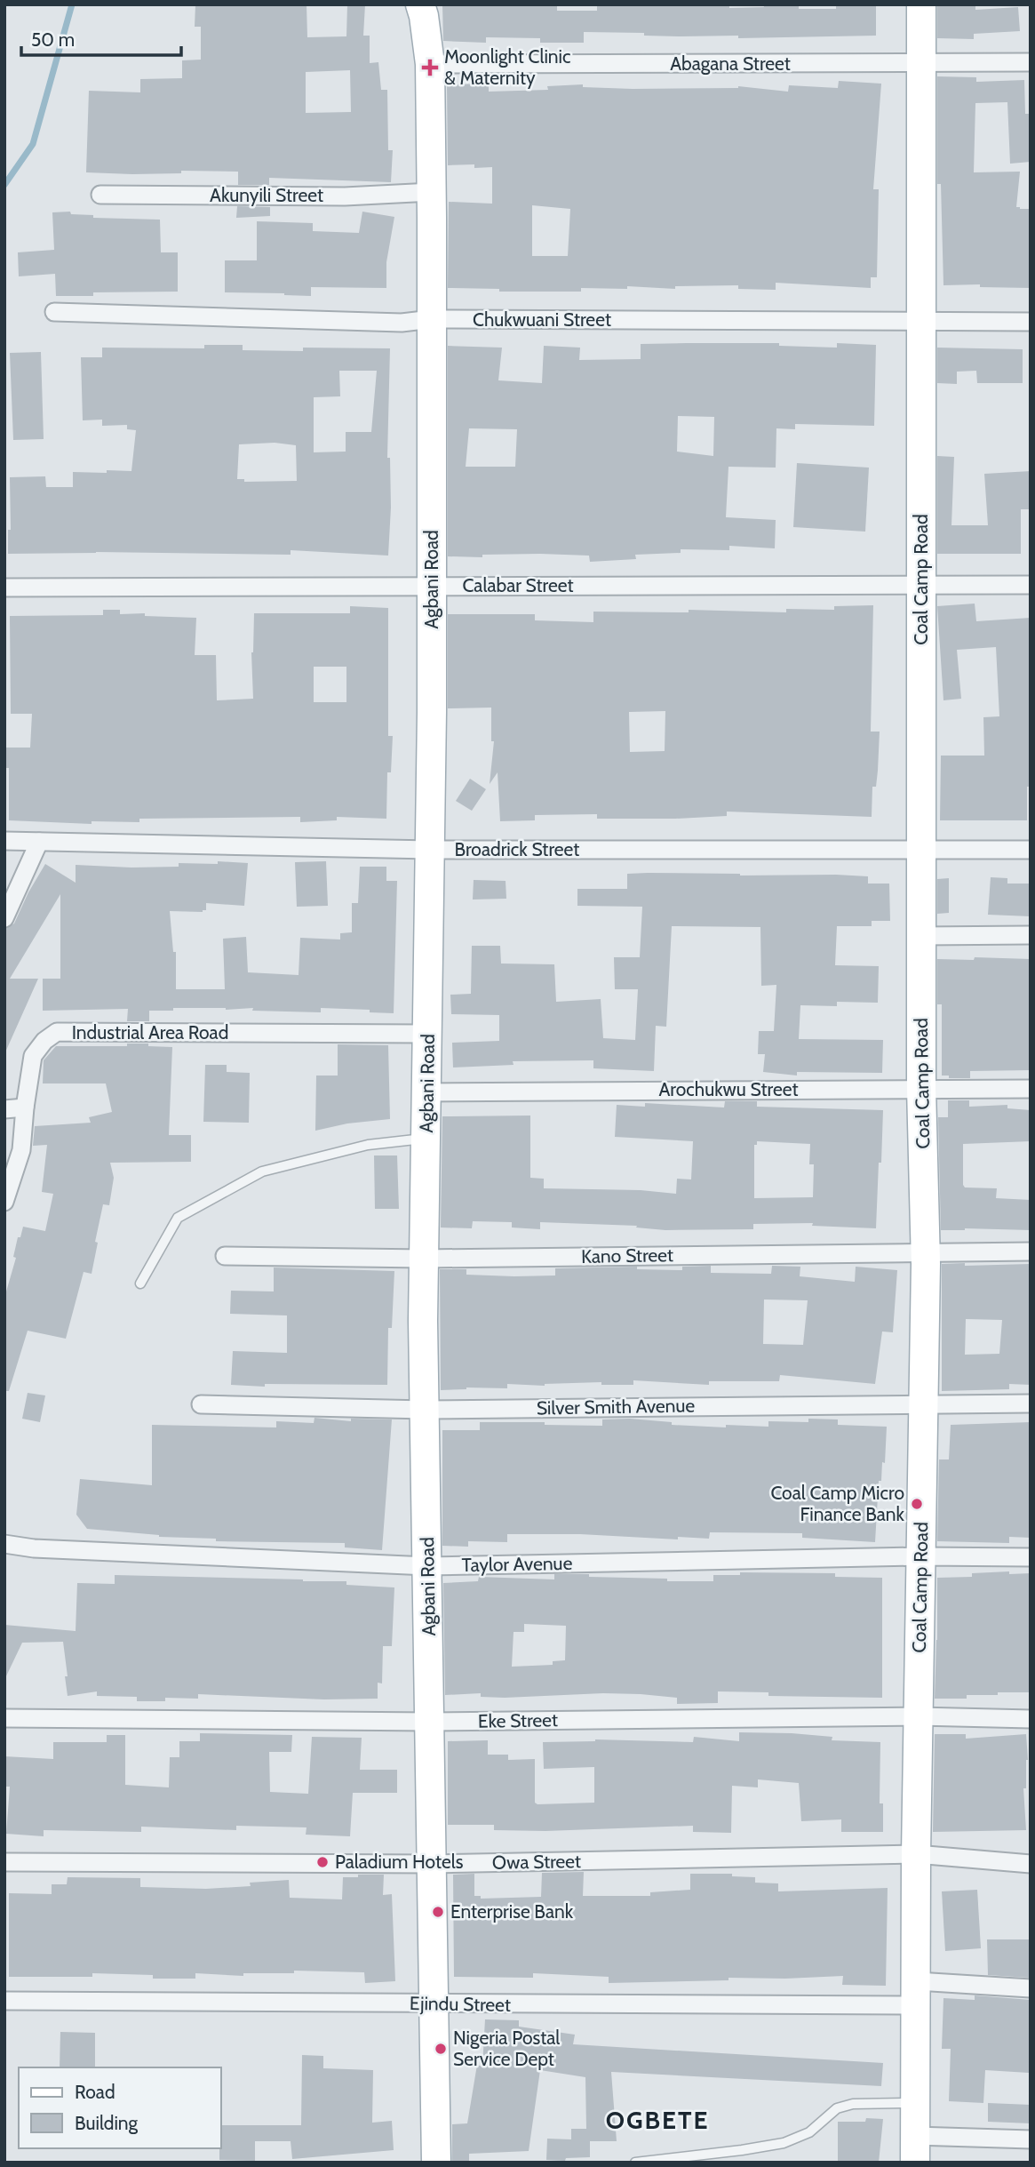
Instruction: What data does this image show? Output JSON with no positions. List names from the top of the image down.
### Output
{
  "streets": {
    "main road": ["Agbani Road", "Coal Camp Road"],
    "street": [
      "Abagana Street",
      "Akunyili Street",
      "Chukwuani Street",
      "Calabar Street",
      "Broadrick Street",
      "Industrial Area Road",
      "Arochukwu Street",
      "Kano Street",
      "Silver Smith Avenue",
      "Taylor Avenue",
      "Eke Street",
      "Owa Street",
      "Ejindu Street"
    ]
  },
  "crossings": [
    ["Abagana Street", "Agbani Road"],
    ["Abagana Street", "Coal Camp Road"],
    ["Akunyili Street", "Agbani Road"],
    ["Chukwuani Street", "Agbani Road"],
    ["Chukwuani Street", "Coal Camp Road"],
    ["Agbani Road", "Calabar Street"],
    ["Agbani Road", "Broadrick Street"],
    ["Agbani Road", "Industrial Area Road"],
    ["Agbani Road", "Arochukwu Street"],
    ["Agbani Road", "Kano Street"],
    ["Agbani Road", "Silver Smith Avenue"],
    ["Agbani Road", "Taylor Avenue"],
    ["Agbani Road", "Eke Street"],
    ["Agbani Road", "Owa Street"],
    ["Agbani Road", "Ejindu Street"],
    ["Coal Camp Road", "Calabar Street"],
    ["Coal Camp Road", "Broadrick Street"],
    ["Coal Camp Road", "Arochukwu Street"],
    ["Coal Camp Road", "Kano Street"],
    ["Coal Camp Road", "Silver Smith Avenue"],
    ["Coal Camp Road", "Taylor Avenue"],
    ["Coal Camp Road", "Eke Street"],
    ["Coal Camp Road", "Owa Street"],
    ["Coal Camp Road", "Ejindu Street"]
  ],
  "districts": ["OGBETE"],
  "places": {
    "health": ["Moonlight Clinic & Maternity"],
    "other": [
      "Coal Camp Micro Finance Bank",
      "Paladium Hotels",
      "Enterprise Bank",
      "Nigeria Postal Service Dept"
    ]
  },
  "legend": ["Road", "Building"],
  "scale_bar": "50 m"
}
